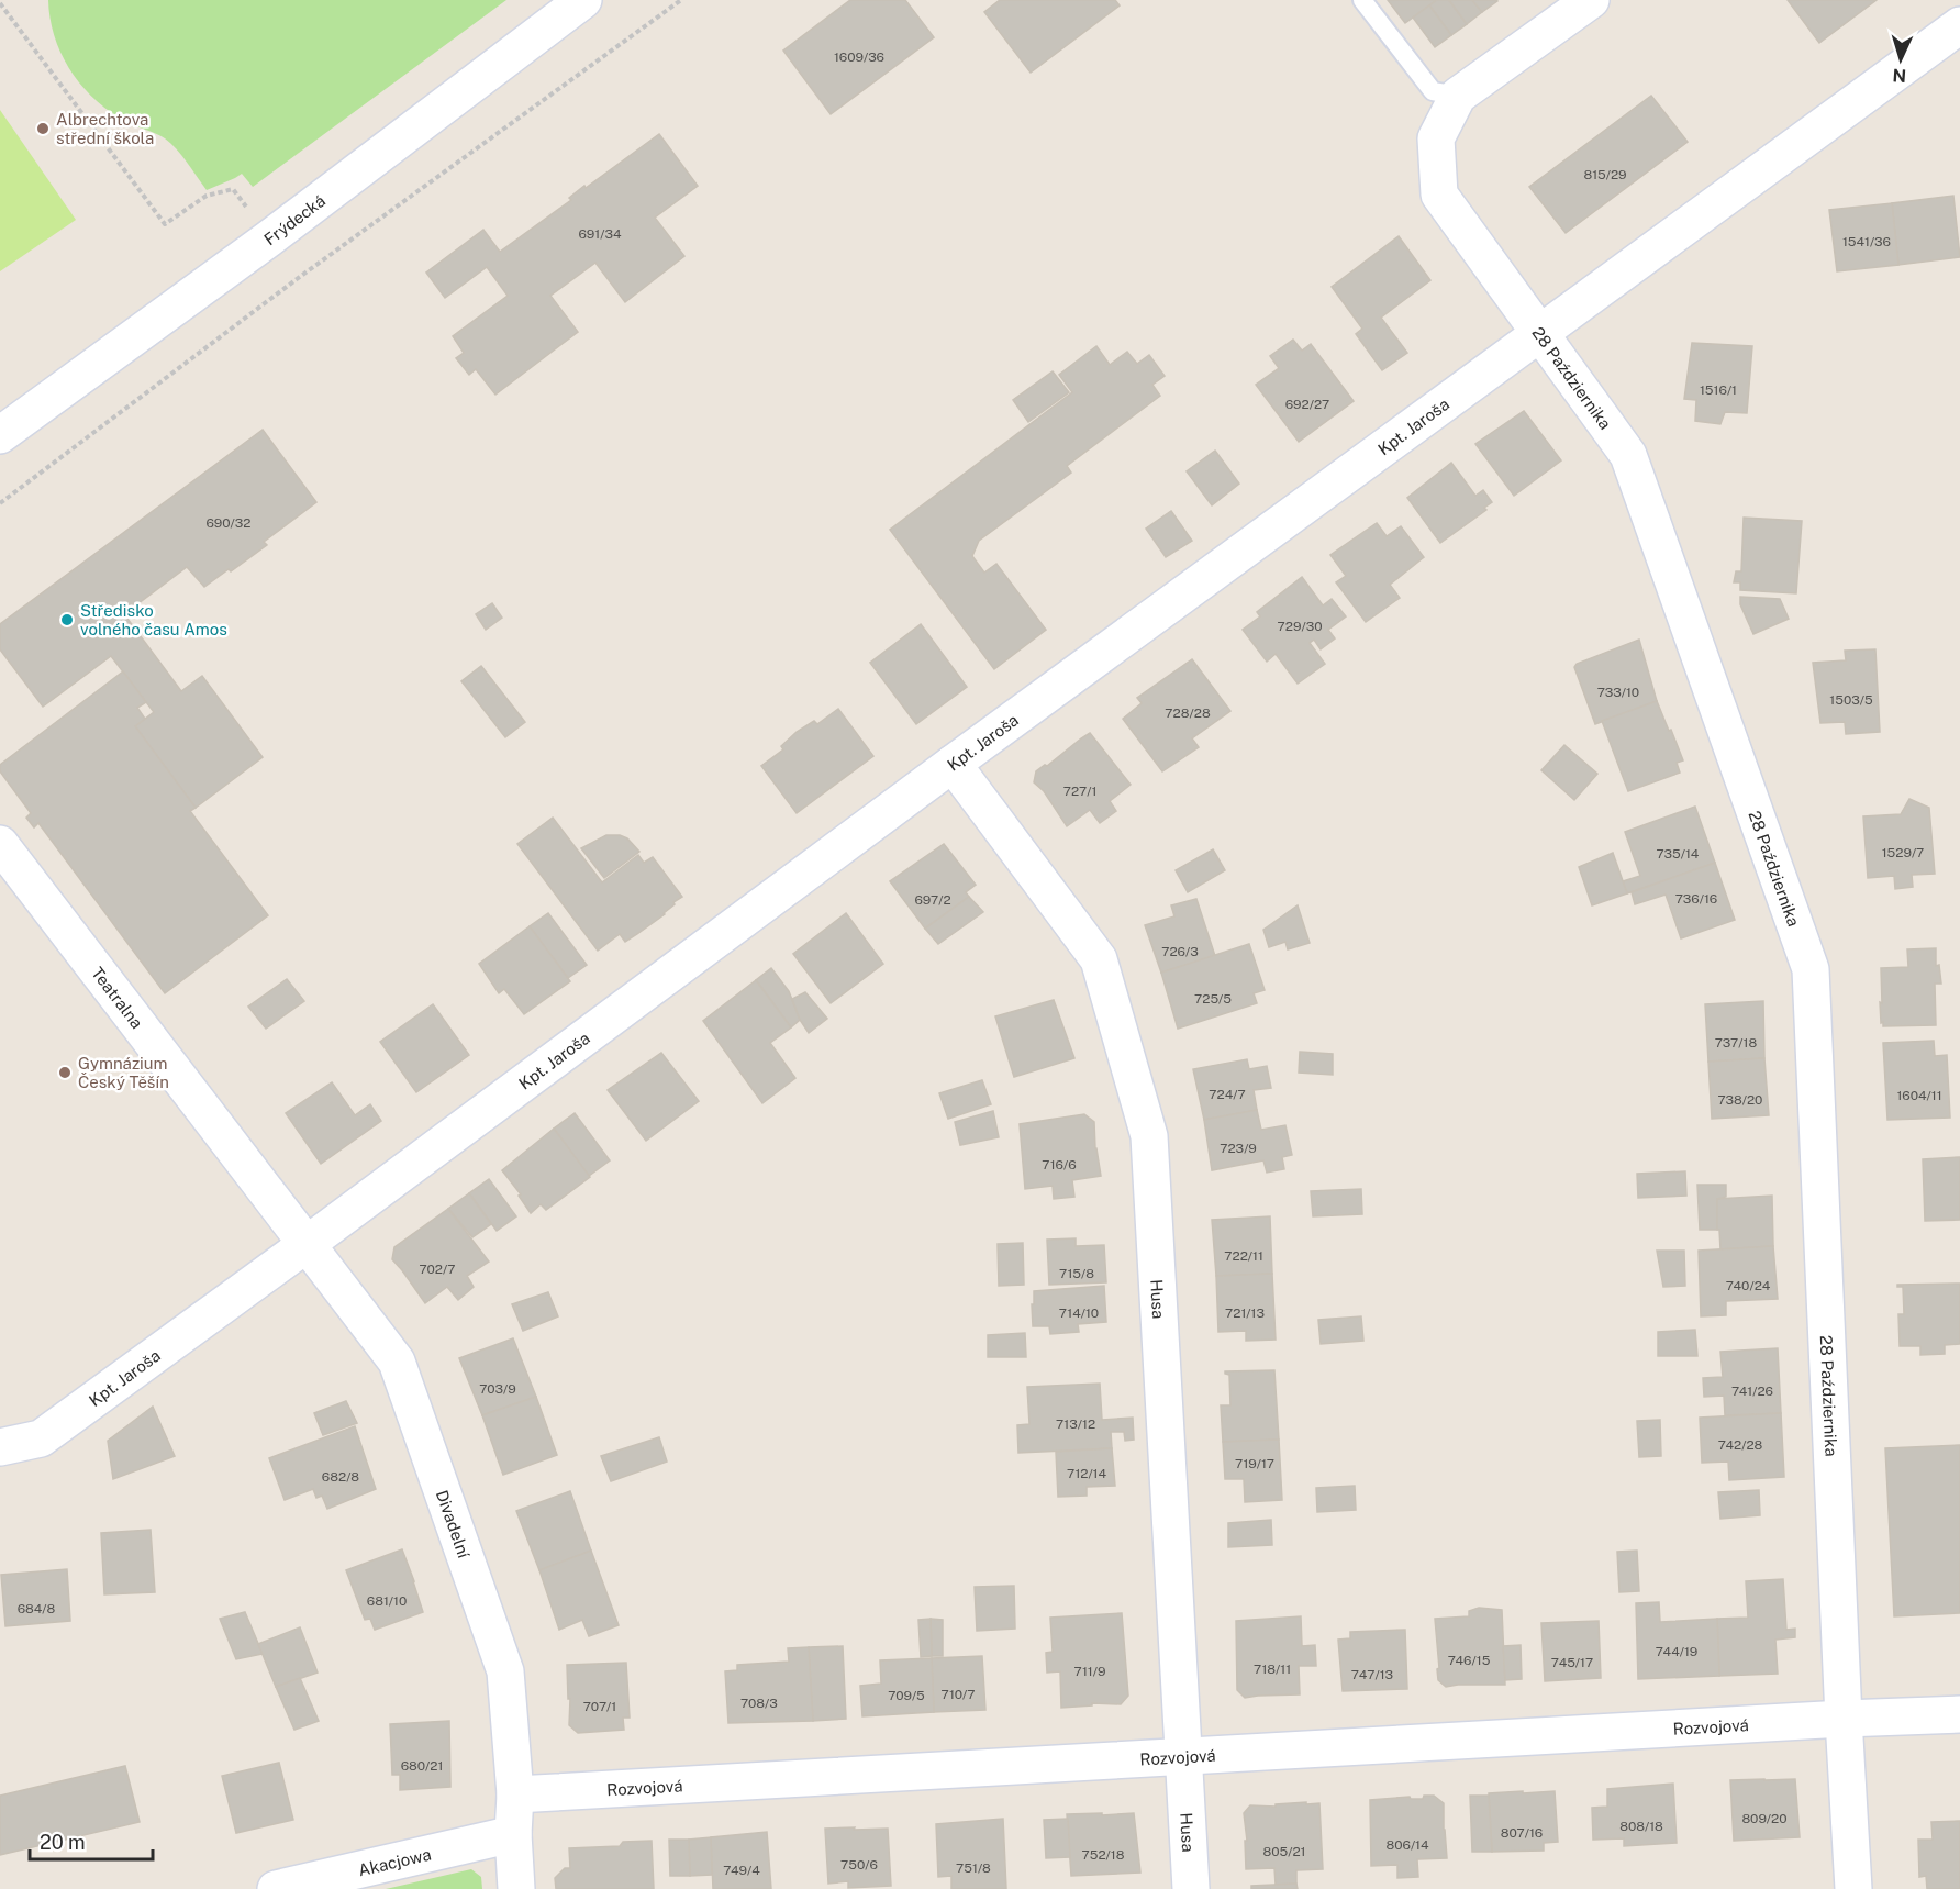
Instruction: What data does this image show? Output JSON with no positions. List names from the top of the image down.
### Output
{
  "streets": {
    "street": [
      "Frýdecká",
      "28 Października",
      "Kpt. Jaroša",
      "Teatralna",
      "Husa",
      "Divadelní",
      "Rozvojová",
      "Akacjowa"
    ]
  },
  "crossings": [
    ["28 Października", "Kpt. Jaroša"],
    ["28 Października", "Rozvojová"],
    ["Kpt. Jaroša", "Teatralna"],
    ["Kpt. Jaroša", "Husa"],
    ["Kpt. Jaroša", "Divadelní"],
    ["Teatralna", "Divadelní"],
    ["Husa", "Rozvojová"],
    ["Divadelní", "Rozvojová"],
    ["Divadelní", "Akacjowa"]
  ],
  "places": ["Albrechtova střední škola", "Středisko volného času Amos", "Gymnázium Český Těšín"],
  "house_numbers": [
    "1609/36",
    "815/29",
    "691/34",
    "1541/36",
    "1516/1",
    "692/27",
    "690/32",
    "729/30",
    "733/10",
    "1503/5",
    "728/28",
    "727/1",
    "1529/7",
    "735/14",
    "736/16",
    "697/2",
    "726/3",
    "725/5",
    "737/18",
    "724/7",
    "1604/11",
    "738/20",
    "723/9",
    "716/6",
    "722/11",
    "702/7",
    "715/8",
    "740/24",
    "714/10",
    "721/13",
    "703/9",
    "741/26",
    "713/12",
    "742/28",
    "719/17",
    "712/14",
    "682/8",
    "681/10",
    "684/8",
    "744/19",
    "746/15",
    "745/17",
    "718/11",
    "711/9",
    "747/13",
    "710/7",
    "709/5",
    "708/3",
    "707/1",
    "680/21",
    "809/20",
    "808/18",
    "807/16",
    "806/14",
    "805/21",
    "752/18",
    "750/6",
    "751/8",
    "749/4"
  ],
  "scale_bar": "20 m",
  "north": "bottom"
}
